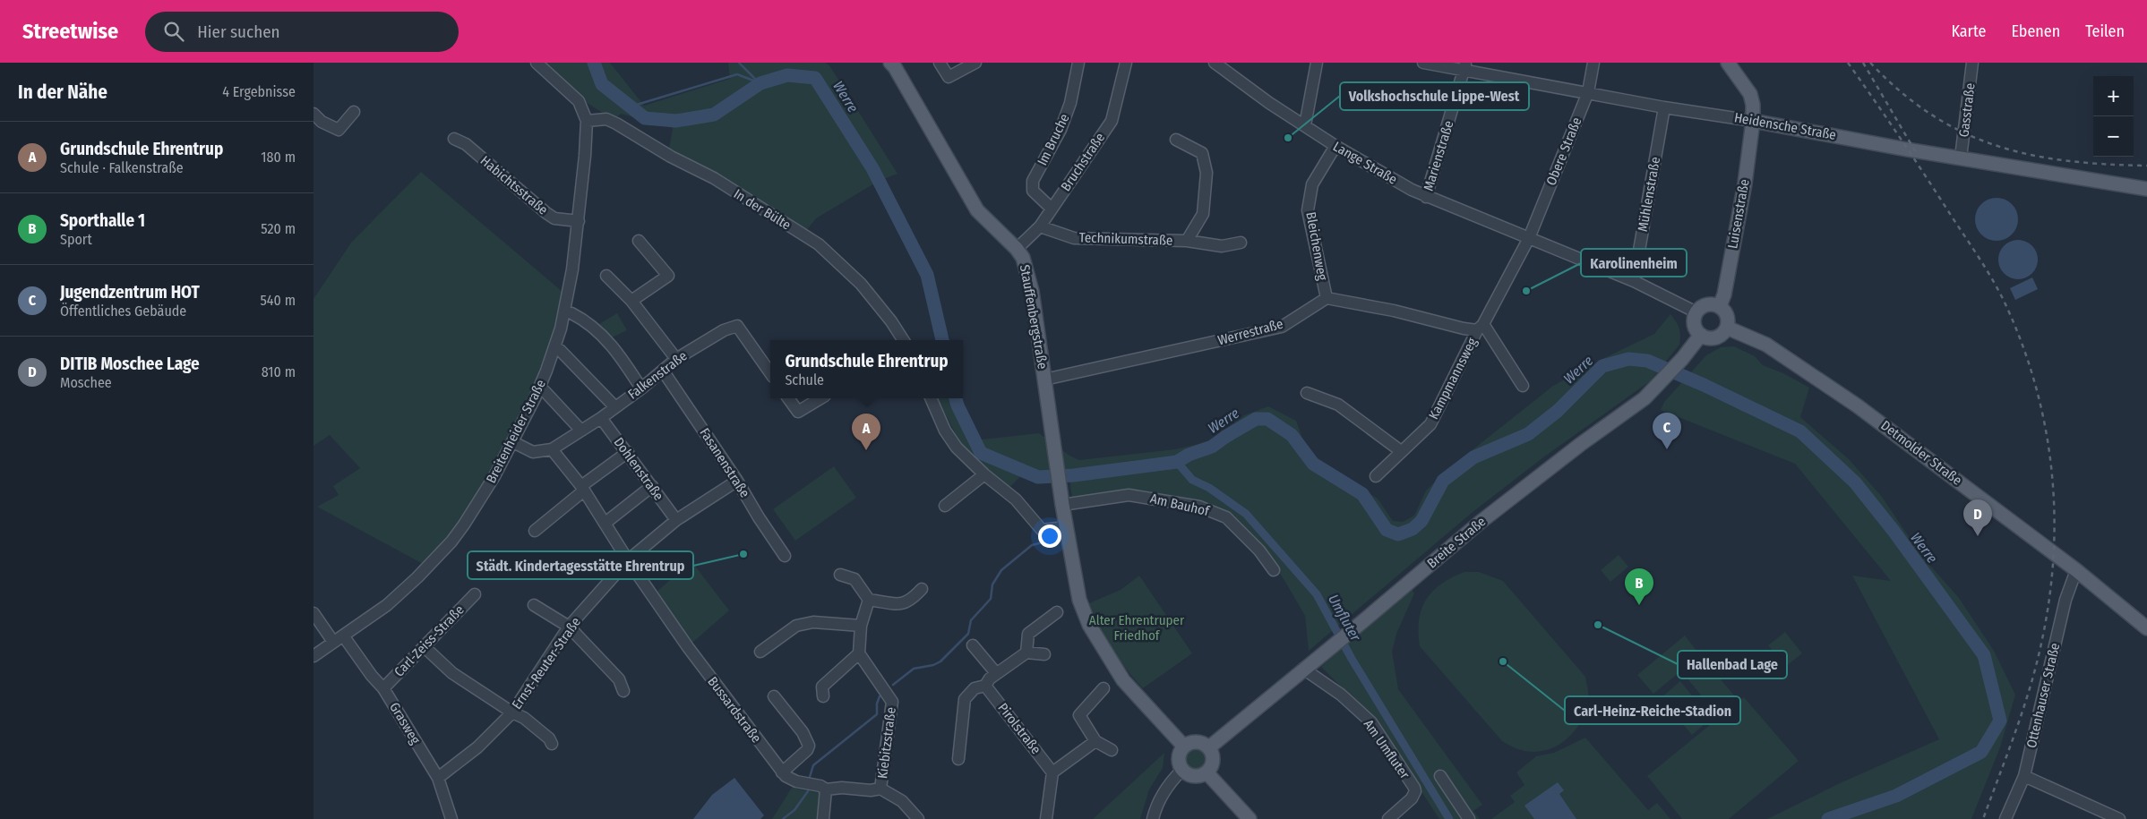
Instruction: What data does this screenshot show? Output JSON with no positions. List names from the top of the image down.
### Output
{
  "streets": {
    "main road": [
      "Heidensche Straße",
      "Luisenstraße",
      "Stauffenbergstraße",
      "Detmolder Straße",
      "Breite Straße"
    ],
    "street": [
      "Gasstraße",
      "Im Bruche",
      "Obere Straße",
      "Marienstraße",
      "Bruchstraße",
      "Lange Straße",
      "Habichtsstraße",
      "Mühlenstraße",
      "In der Bülte",
      "Technikumstraße",
      "Bleichenweg",
      "Werrestraße",
      "Falkenstraße",
      "Kampmannsweg",
      "Breitenheider Straße",
      "Fasanenstraße",
      "Dohlenstraße",
      "Am Bauhof",
      "Carl-Zeiss-Straße",
      "Ernst-Reuter-Straße",
      "Ottenhauser Straße",
      "Bussardstraße",
      "Grasweg",
      "Pirolstraße",
      "Kiebitzstraße",
      "Am Umfluter"
    ]
  },
  "crossings": [
    ["Gasstraße", "Heidensche Straße"],
    ["Heidensche Straße", "Obere Straße"],
    ["Heidensche Straße", "Marienstraße"],
    ["Heidensche Straße", "Mühlenstraße"],
    ["Heidensche Straße", "Luisenstraße"],
    ["Im Bruche", "Bruchstraße"],
    ["Obere Straße", "Lange Straße"],
    ["Obere Straße", "Kampmannsweg"],
    ["Marienstraße", "Lange Straße"],
    ["Bruchstraße", "Technikumstraße"],
    ["Bruchstraße", "Stauffenbergstraße"],
    ["Lange Straße", "Bleichenweg"],
    ["Habichtsstraße", "Breitenheider Straße"],
    ["In der Bülte", "Breitenheider Straße"],
    ["Luisenstraße", "Detmolder Straße"],
    ["Luisenstraße", "Breite Straße"],
    ["Bleichenweg", "Werrestraße"],
    ["Stauffenbergstraße", "Werrestraße"],
    ["Stauffenbergstraße", "Am Bauhof"],
    ["Stauffenbergstraße", "Breite Straße"],
    ["Falkenstraße", "Fasanenstraße"],
    ["Falkenstraße", "Dohlenstraße"],
    ["Falkenstraße", "Bussardstraße"],
    ["Breitenheider Straße", "Grasweg"],
    ["Detmolder Straße", "Breite Straße"],
    ["Detmolder Straße", "Ottenhauser Straße"],
    ["Fasanenstraße", "Ernst-Reuter-Straße"],
    ["Dohlenstraße", "Ernst-Reuter-Straße"],
    ["Breite Straße", "Am Umfluter"],
    ["Carl-Zeiss-Straße", "Grasweg"],
    ["Ernst-Reuter-Straße", "Bussardstraße"],
    ["Ernst-Reuter-Straße", "Grasweg"],
    ["Bussardstraße", "Kiebitzstraße"]
  ],
  "water": ["Werre", "Umfluter"],
  "parks": ["Alter Ehrentruper Friedhof"],
  "places": [
    "Volkshochschule Lippe-West",
    "Karolinenheim",
    "Städt. Kindertagesstätte Ehrentrup",
    "Hallenbad Lage",
    "Carl-Heinz-Reiche-Stadion"
  ],
  "page": {
    "header": "Streetwise",
    "search": "Hier suchen",
    "nav": ["Karte", "Ebenen", "Teilen"],
    "heading": ["In der Nähe", "4 Ergebnisse"],
    "map_buttons": ["+", "−"],
    "list": [
      {
        "mark": "A",
        "name": "Grundschule Ehrentrup",
        "note": "Schule · Falkenstraße",
        "value": "180 m"
      },
      {
        "mark": "B",
        "name": "Sporthalle 1",
        "note": "Sport",
        "value": "520 m"
      },
      {
        "mark": "C",
        "name": "Jugendzentrum HOT",
        "note": "Öffentliches Gebäude",
        "value": "540 m"
      },
      {
        "mark": "D",
        "name": "DITIB Moschee Lage",
        "note": "Moschee",
        "value": "810 m"
      }
    ],
    "popup": ["Grundschule Ehrentrup", "Schule"],
    "pins": [
      "C",
      "A",
      "D",
      "B"
    ]
  }
}
